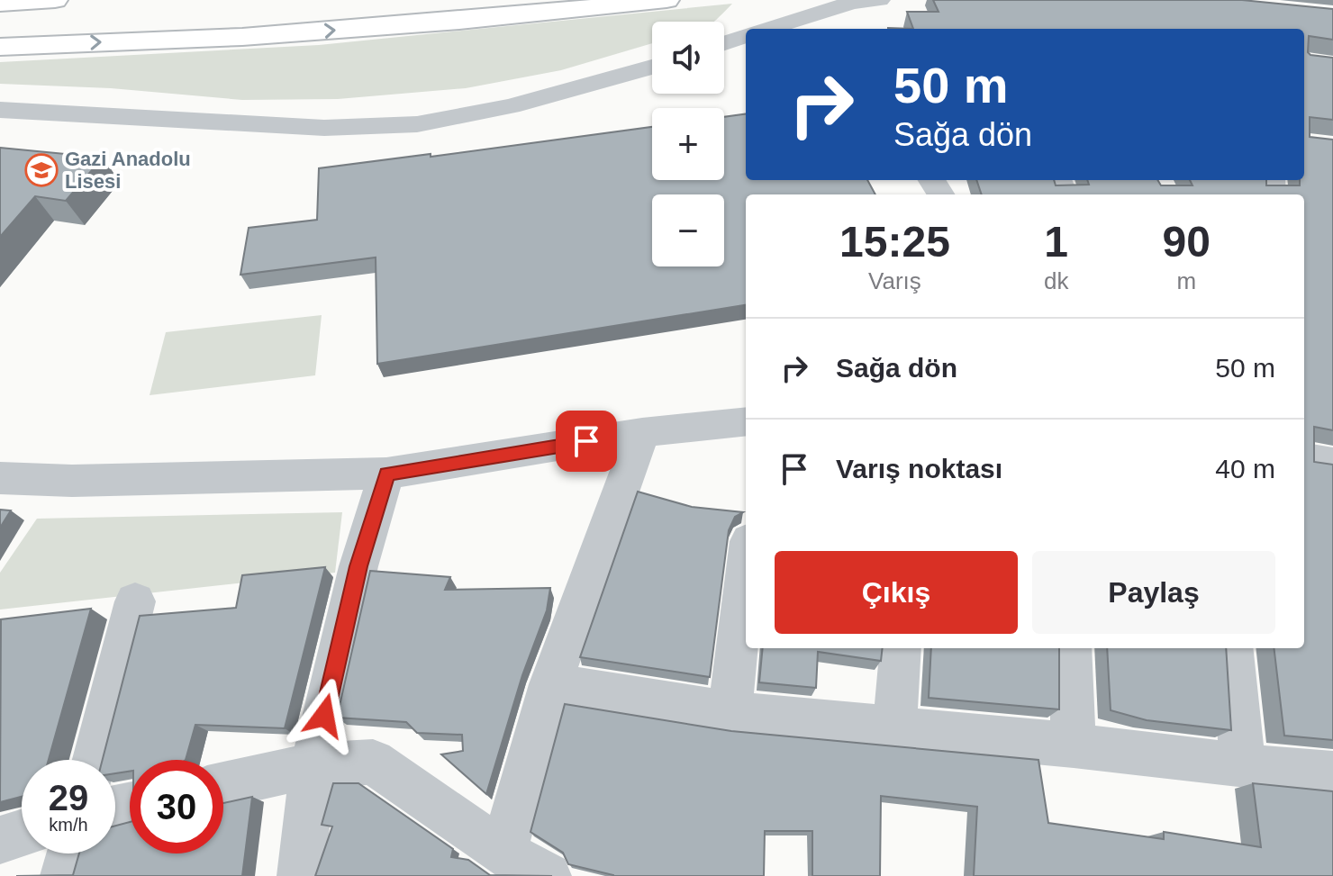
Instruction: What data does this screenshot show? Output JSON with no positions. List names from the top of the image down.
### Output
{
  "places": {
    "school or university": ["Gazi Anadolu Lisesi"]
  },
  "page": {
    "map_buttons": ["+", "−"],
    "turn": ["50 m", "Sağa dön"],
    "eta": [
      "15:25",
      "Varış",
      "1",
      "dk",
      "90",
      "m"
    ],
    "list": [
      {
        "name": "Sağa dön",
        "value": "50 m"
      },
      {
        "name": "Varış noktası",
        "value": "40 m"
      }
    ],
    "buttons": ["Çıkış", "Paylaş"],
    "speed": "29 km/h",
    "limit": "30"
  }
}
